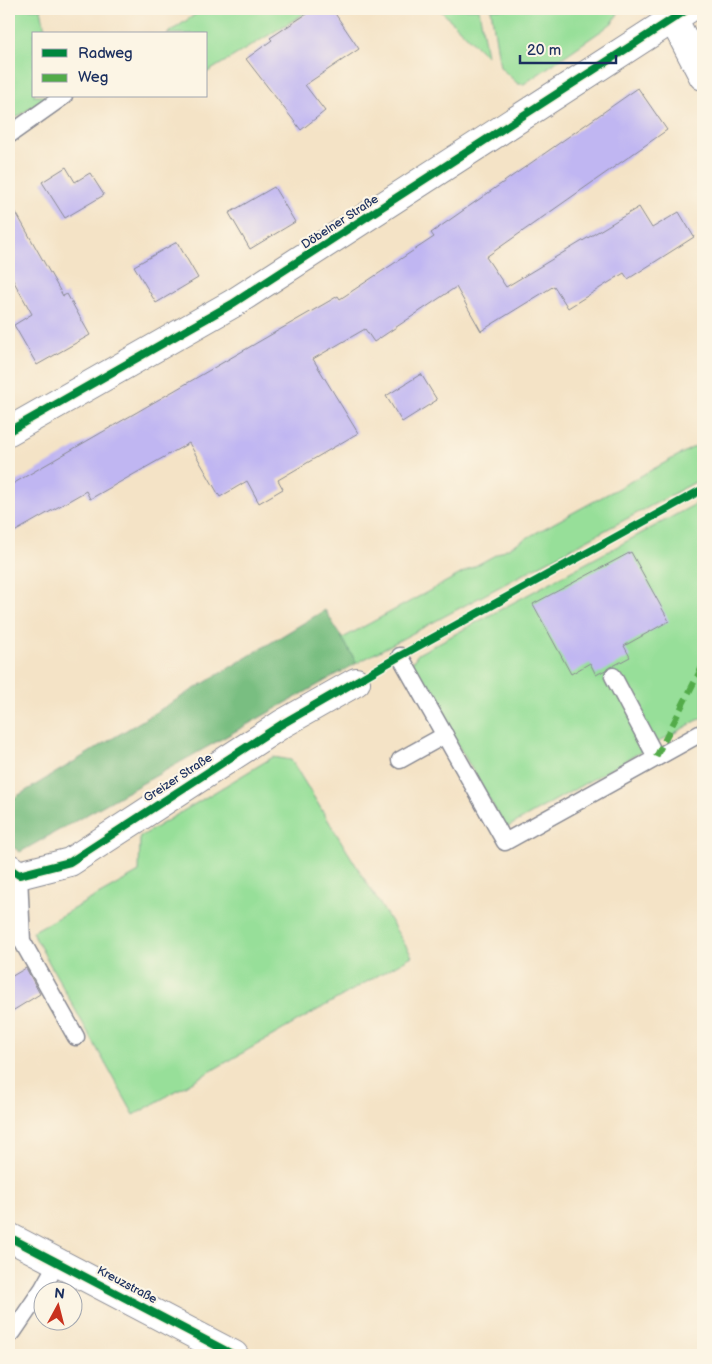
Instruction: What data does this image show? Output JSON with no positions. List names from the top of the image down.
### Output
{
  "streets": {
    "street": ["Döbelner Straße", "Greizer Straße", "Kreuzstraße"]
  },
  "legend": ["Radweg", "Weg"],
  "scale_bar": "20 m",
  "north": "top"
}
